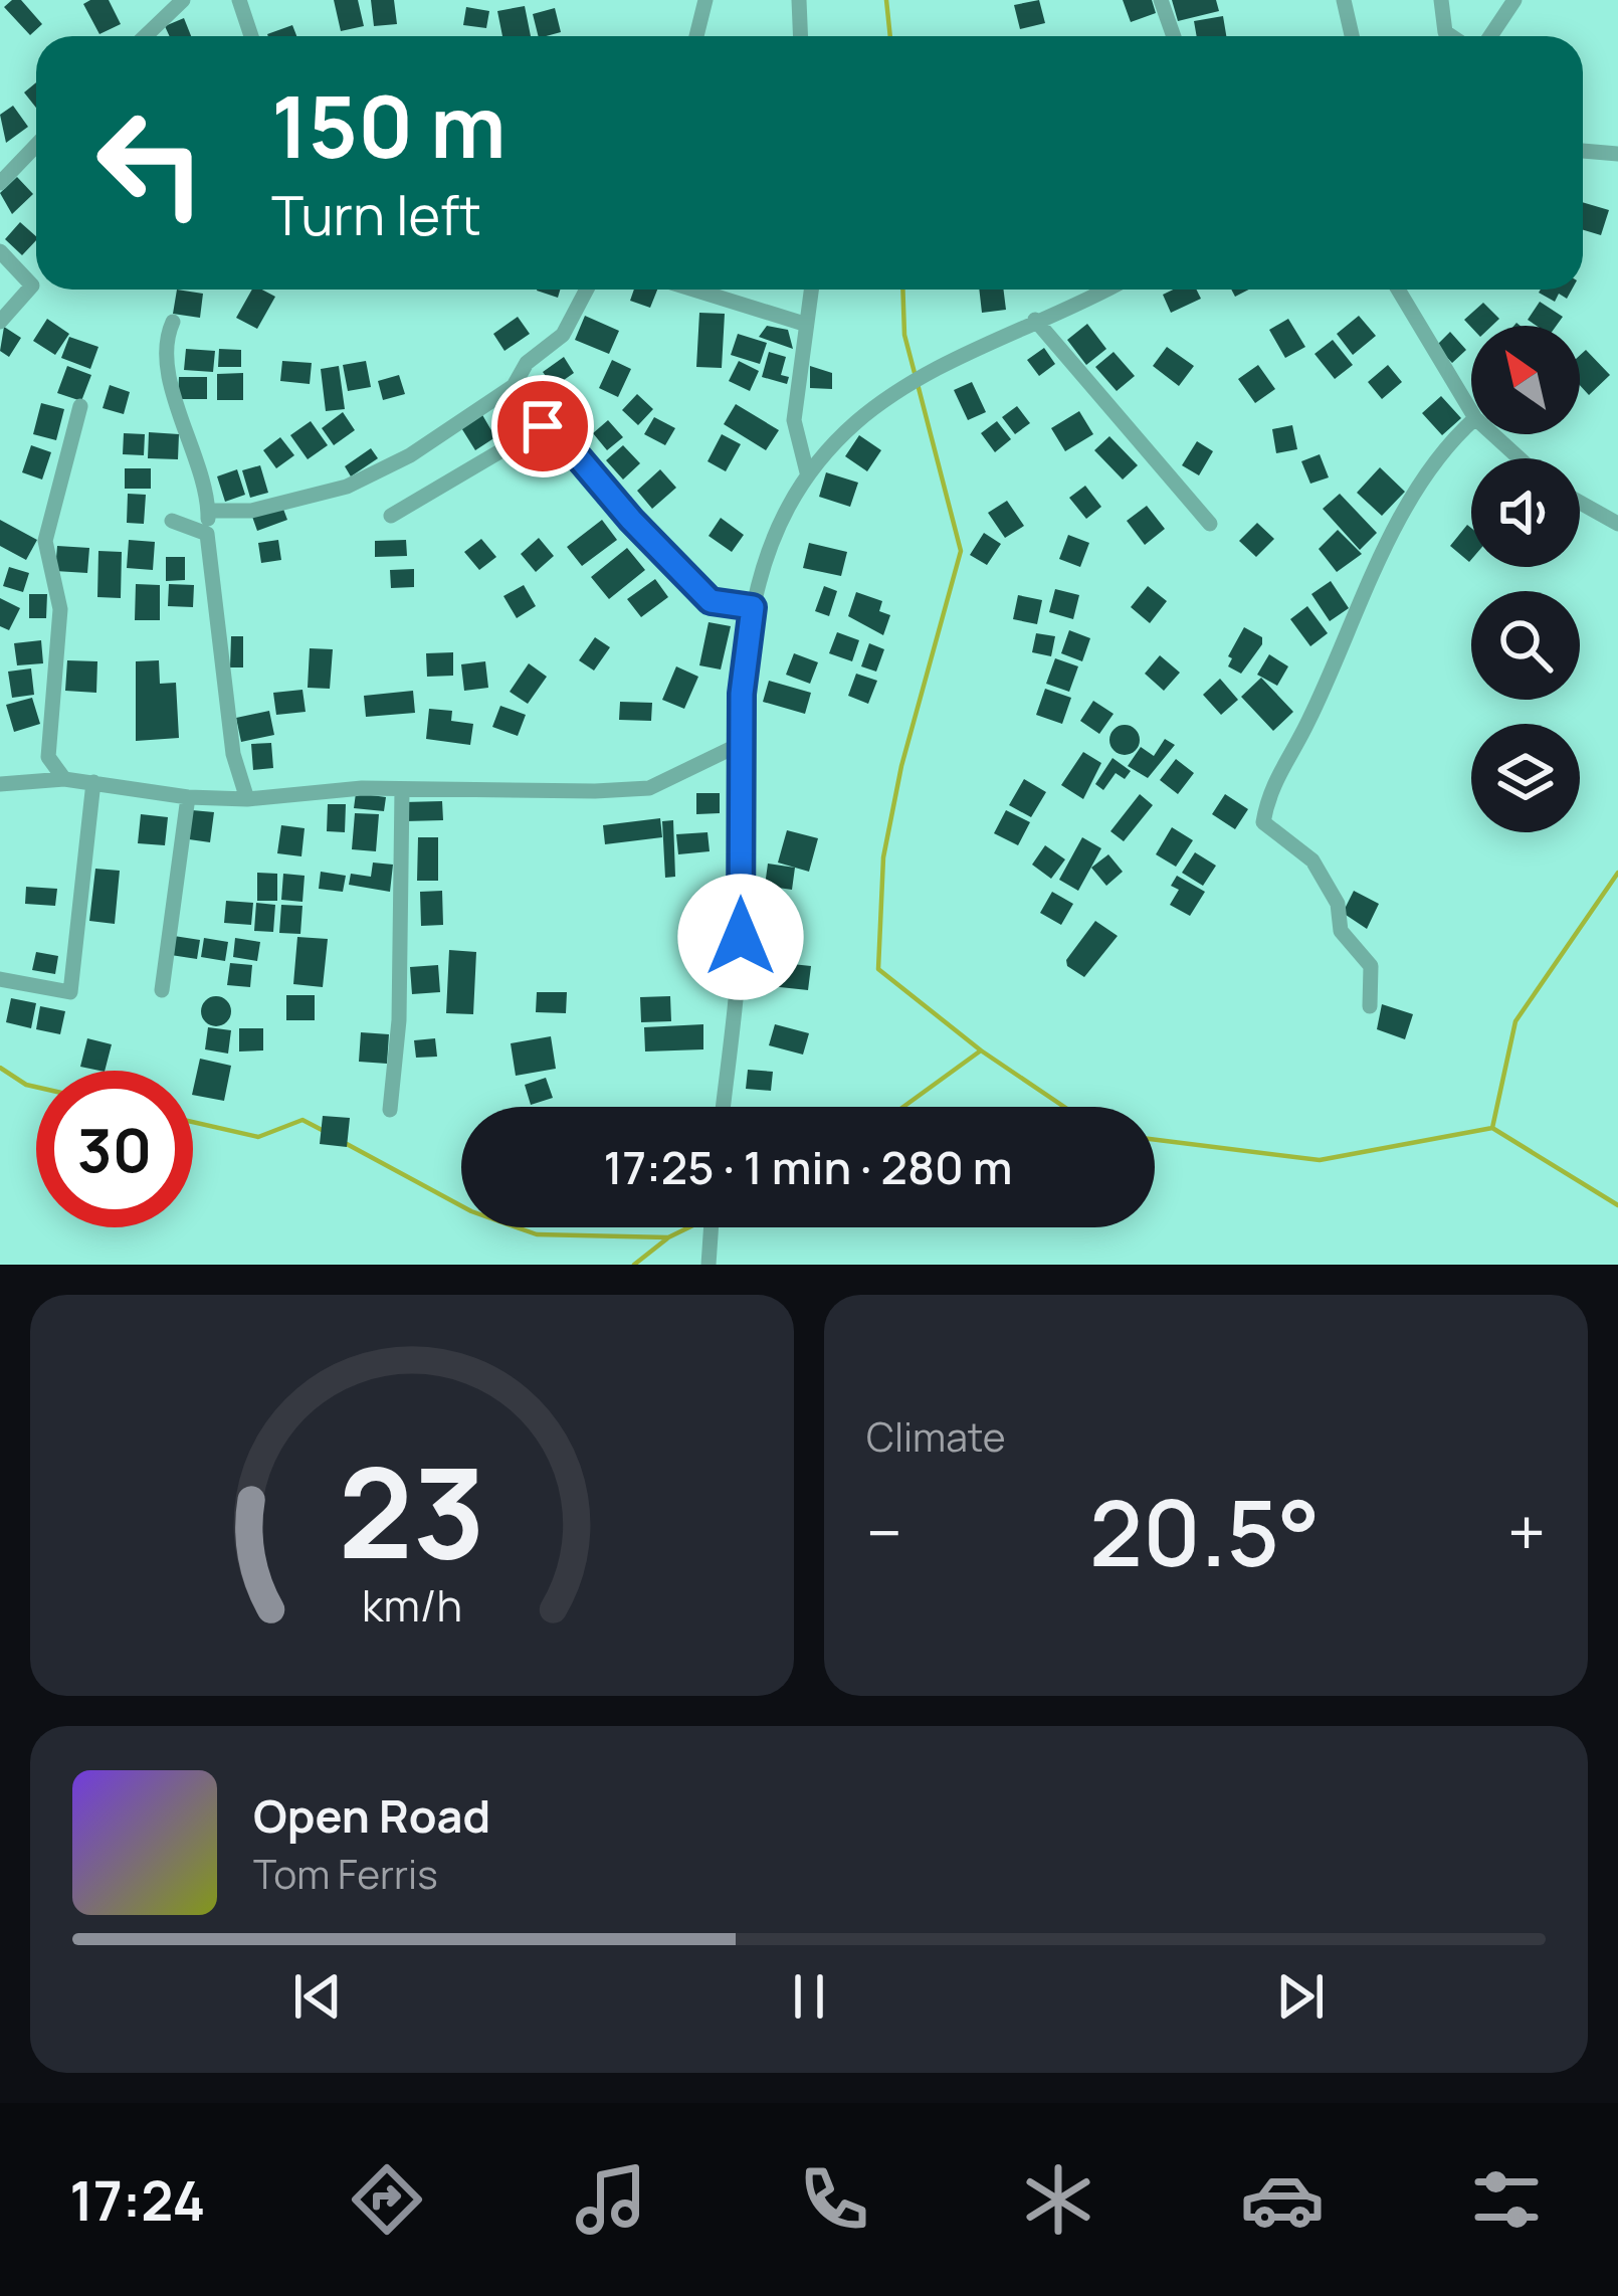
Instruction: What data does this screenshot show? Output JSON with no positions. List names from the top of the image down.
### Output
{
  "north": "top left",
  "page": {
    "turn": ["150 m", "Turn left"],
    "limit": "30",
    "trip": "17:25 · 1 min · 280 m",
    "tile": "Climate",
    "heat": ["−", "20.5°", "+"],
    "song": ["Open Road", "Tom Ferris"],
    "tabs": "17:24",
    "gauge": ["23", "km/h"]
  }
}
